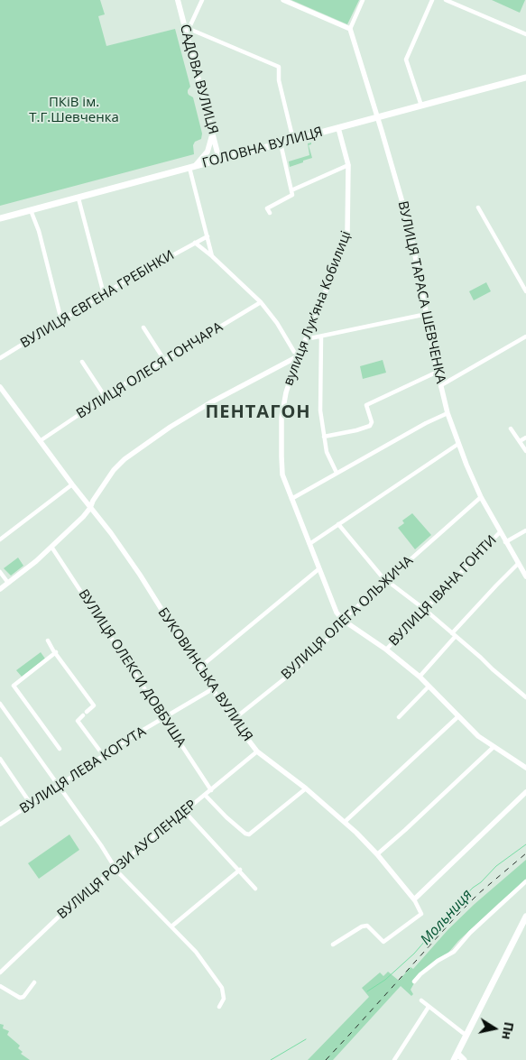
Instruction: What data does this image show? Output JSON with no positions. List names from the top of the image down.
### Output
{
  "streets": {
    "main road": ["САДОВА ВУЛИЦЯ", "ГОЛОВНА ВУЛИЦЯ"],
    "street": [
      "ВУЛИЦЯ ТАРАСА ШЕВЧЕНКА",
      "ВУЛИЦЯ ЄВГЕНА ГРЕБІНКИ",
      "вулиця Лукʼяна Кобилиці",
      "ВУЛИЦЯ ОЛЕСЯ ГОНЧАРА",
      "ВУЛИЦЯ ІВАНА ГОНТИ",
      "ВУЛИЦЯ ОЛЕГА ОЛЬЖИЧА",
      "ВУЛИЦЯ ОЛЕКСИ ДОВБУША",
      "БУКОВИНСЬКА ВУЛИЦЯ",
      "ВУЛИЦЯ ЛЕВА КОГУТА",
      "ВУЛИЦЯ РОЗИ АУСЛЕНДЕР"
    ]
  },
  "crossings": [
    ["САДОВА ВУЛИЦЯ", "ГОЛОВНА ВУЛИЦЯ"],
    ["ГОЛОВНА ВУЛИЦЯ", "ВУЛИЦЯ ТАРАСА ШЕВЧЕНКА"],
    ["ГОЛОВНА ВУЛИЦЯ", "вулиця Лукʼяна Кобилиці"],
    ["ВУЛИЦЯ ТАРАСА ШЕВЧЕНКА", "ВУЛИЦЯ ІВАНА ГОНТИ"],
    ["ВУЛИЦЯ ТАРАСА ШЕВЧЕНКА", "ВУЛИЦЯ ОЛЕГА ОЛЬЖИЧА"],
    ["вулиця Лукʼяна Кобилиці", "ВУЛИЦЯ ІВАНА ГОНТИ"],
    ["вулиця Лукʼяна Кобилиці", "ВУЛИЦЯ ОЛЕГА ОЛЬЖИЧА"],
    ["ВУЛИЦЯ ОЛЕСЯ ГОНЧАРА", "БУКОВИНСЬКА ВУЛИЦЯ"],
    ["ВУЛИЦЯ ОЛЕГА ОЛЬЖИЧА", "БУКОВИНСЬКА ВУЛИЦЯ"],
    ["ВУЛИЦЯ ОЛЕКСИ ДОВБУША", "ВУЛИЦЯ ЛЕВА КОГУТА"],
    ["ВУЛИЦЯ ОЛЕКСИ ДОВБУША", "ВУЛИЦЯ РОЗИ АУСЛЕНДЕР"],
    ["БУКОВИНСЬКА ВУЛИЦЯ", "ВУЛИЦЯ ЛЕВА КОГУТА"],
    ["БУКОВИНСЬКА ВУЛИЦЯ", "ВУЛИЦЯ РОЗИ АУСЛЕНДЕР"]
  ],
  "districts": ["ПЕНТАГОН"],
  "water": ["Мольниця"],
  "parks": ["ПКіВ ім. Т.Г.Шевченка"],
  "north": "right"
}
